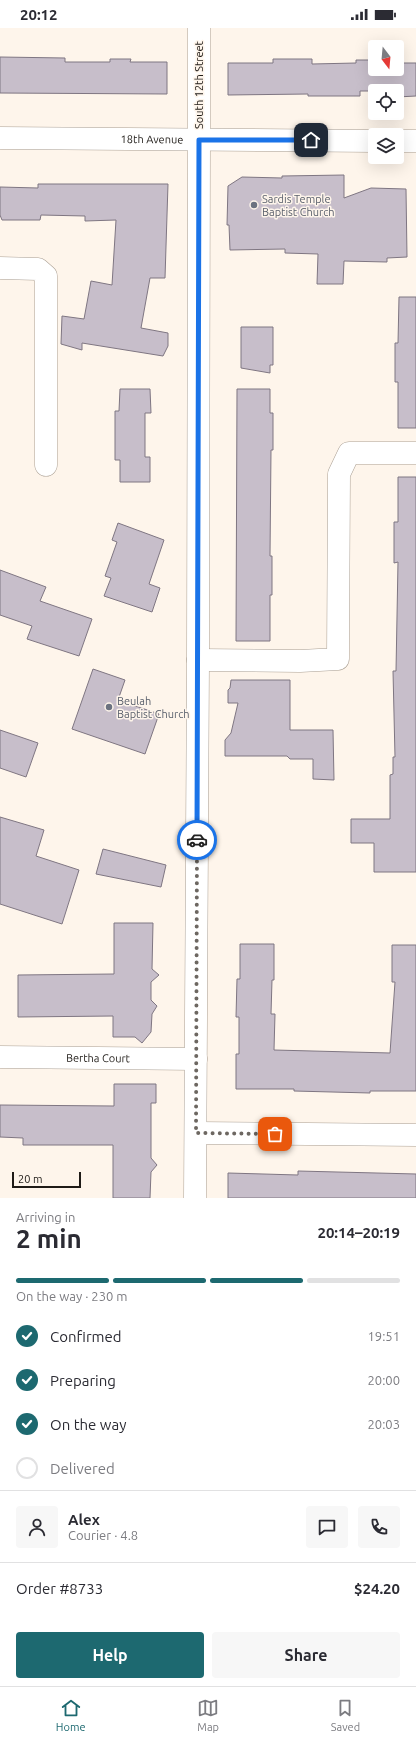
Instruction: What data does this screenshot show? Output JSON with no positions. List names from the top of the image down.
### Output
{
  "streets": {
    "street": ["South 12th Street", "18th Avenue", "Bertha Court"]
  },
  "crossings": [
    ["South 12th Street", "18th Avenue"],
    ["South 12th Street", "Bertha Court"]
  ],
  "places": ["Sardis Temple Baptist Church", "Beulah Baptist Church"],
  "scale_bar": "20 m",
  "north": "bottom",
  "page": {
    "status": "20:12",
    "scale": "20 m",
    "heading": ["2 min", "Arriving in", "20:14–20:19"],
    "panel": [
      "Alex",
      "Courier · 4.8",
      "Order #8733",
      "$24.20"
    ],
    "bar": "On the way · 230 m",
    "list": [
      ["Confirmed", "19:51"],
      ["Preparing", "20:00"],
      ["On the way", "20:03"],
      "Delivered"
    ],
    "buttons": ["Help", "Share"],
    "tabs": ["Home", "Map", "Saved"]
  }
}
